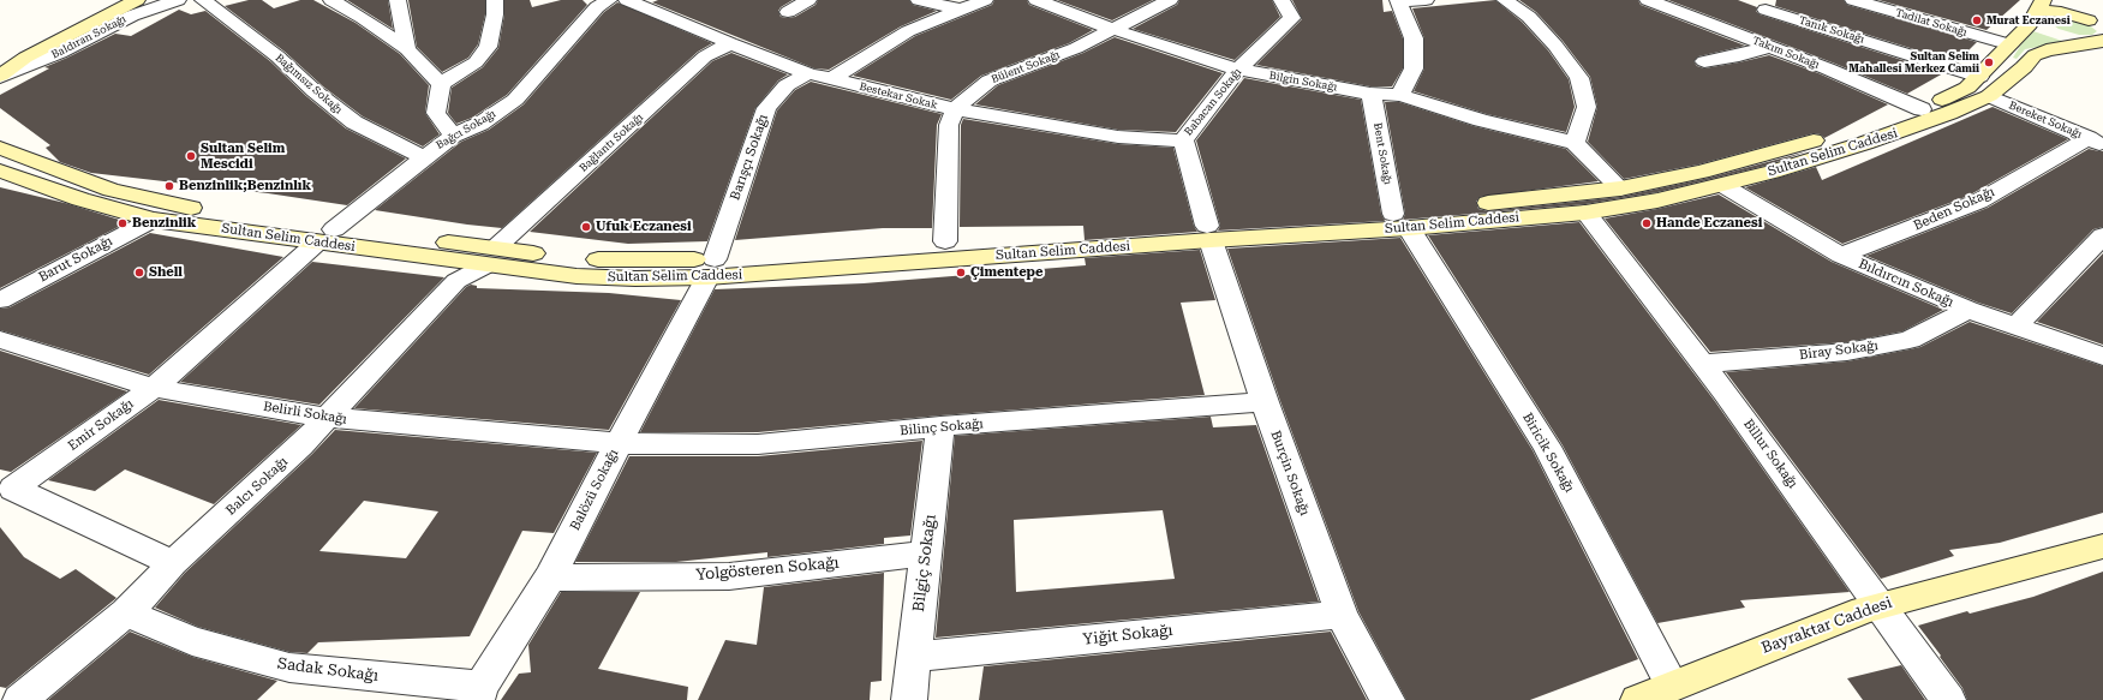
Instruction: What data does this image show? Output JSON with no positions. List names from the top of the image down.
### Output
{
  "streets": {
    "main road": ["Sultan Selim Caddesi", "Bayraktar Caddesi"],
    "street": [
      "Tadilat Sokağı",
      "Tanık Sokağı",
      "Baldıran Sokağı",
      "Takım Sokağı",
      "Bülent Sokağı",
      "Bilgin Sokağı",
      "Bağımsız Sokağı",
      "Bestekar Sokak",
      "Babacan Sokağı",
      "Bereket Sokağı",
      "Bağcı Sokağı",
      "Bağlantı Sokağı",
      "Bent Sokağı",
      "Barışçı Sokağı",
      "Beden Sokağı",
      "Barut Sokağı",
      "Bıldırcın Sokağı",
      "Biray Sokağı",
      "Belirli Sokağı",
      "Emir Sokağı",
      "Bilinç Sokağı",
      "Biricik Sokağı",
      "Billur Sokağı",
      "Burçin Sokağı",
      "Balcı Sokağı",
      "Balözü Sokağı",
      "Bilgiç Sokağı",
      "Yolgösteren Sokağı",
      "Yiğit Sokağı",
      "Sadak Sokağı"
    ]
  },
  "crossings": [
    ["Tadilat Sokağı", "Sultan Selim Caddesi"],
    ["Tanık Sokağı", "Takım Sokağı"],
    ["Tanık Sokağı", "Bereket Sokağı"],
    ["Tanık Sokağı", "Sultan Selim Caddesi"],
    ["Takım Sokağı", "Sultan Selim Caddesi"],
    ["Bülent Sokağı", "Bilgin Sokağı"],
    ["Bülent Sokağı", "Bestekar Sokak"],
    ["Bilgin Sokağı", "Babacan Sokağı"],
    ["Bilgin Sokağı", "Bent Sokağı"],
    ["Bağımsız Sokağı", "Bağcı Sokağı"],
    ["Bestekar Sokak", "Babacan Sokağı"],
    ["Bestekar Sokak", "Bağlantı Sokağı"],
    ["Bestekar Sokak", "Barışçı Sokağı"],
    ["Babacan Sokağı", "Sultan Selim Caddesi"],
    ["Babacan Sokağı", "Burçin Sokağı"],
    ["Bereket Sokağı", "Sultan Selim Caddesi"],
    ["Bereket Sokağı", "Beden Sokağı"],
    ["Bağcı Sokağı", "Sultan Selim Caddesi"],
    ["Bağcı Sokağı", "Emir Sokağı"],
    ["Bağlantı Sokağı", "Sultan Selim Caddesi"],
    ["Bağlantı Sokağı", "Balcı Sokağı"],
    ["Sultan Selim Caddesi", "Bent Sokağı"],
    ["Sultan Selim Caddesi", "Barışçı Sokağı"],
    ["Sultan Selim Caddesi", "Barut Sokağı"],
    ["Sultan Selim Caddesi", "Bıldırcın Sokağı"],
    ["Sultan Selim Caddesi", "Emir Sokağı"],
    ["Sultan Selim Caddesi", "Biricik Sokağı"],
    ["Sultan Selim Caddesi", "Billur Sokağı"],
    ["Sultan Selim Caddesi", "Burçin Sokağı"],
    ["Sultan Selim Caddesi", "Balcı Sokağı"],
    ["Sultan Selim Caddesi", "Balözü Sokağı"],
    ["Bent Sokağı", "Biricik Sokağı"],
    ["Barışçı Sokağı", "Balözü Sokağı"],
    ["Beden Sokağı", "Bıldırcın Sokağı"],
    ["Bıldırcın Sokağı", "Biray Sokağı"],
    ["Biray Sokağı", "Billur Sokağı"],
    ["Belirli Sokağı", "Emir Sokağı"],
    ["Belirli Sokağı", "Bilinç Sokağı"],
    ["Belirli Sokağı", "Balcı Sokağı"],
    ["Belirli Sokağı", "Balözü Sokağı"],
    ["Emir Sokağı", "Balcı Sokağı"],
    ["Bilinç Sokağı", "Burçin Sokağı"],
    ["Bilinç Sokağı", "Balözü Sokağı"],
    ["Bilinç Sokağı", "Bilgiç Sokağı"],
    ["Biricik Sokağı", "Bayraktar Caddesi"],
    ["Billur Sokağı", "Bayraktar Caddesi"],
    ["Burçin Sokağı", "Yiğit Sokağı"],
    ["Balcı Sokağı", "Sadak Sokağı"],
    ["Balözü Sokağı", "Yolgösteren Sokağı"],
    ["Balözü Sokağı", "Sadak Sokağı"],
    ["Bilgiç Sokağı", "Yolgösteren Sokağı"],
    ["Bilgiç Sokağı", "Yiğit Sokağı"]
  ],
  "places": [
    "Murat Eczanesi",
    "Sultan Selim Mahallesi Merkez Camii",
    "Sultan Selim Mescidi",
    "Benzinlik;Benzinlık",
    "Benzinlik",
    "Hande Eczanesi",
    "Ufuk Eczanesi",
    "Shell",
    "Çimentepe"
  ]
}
